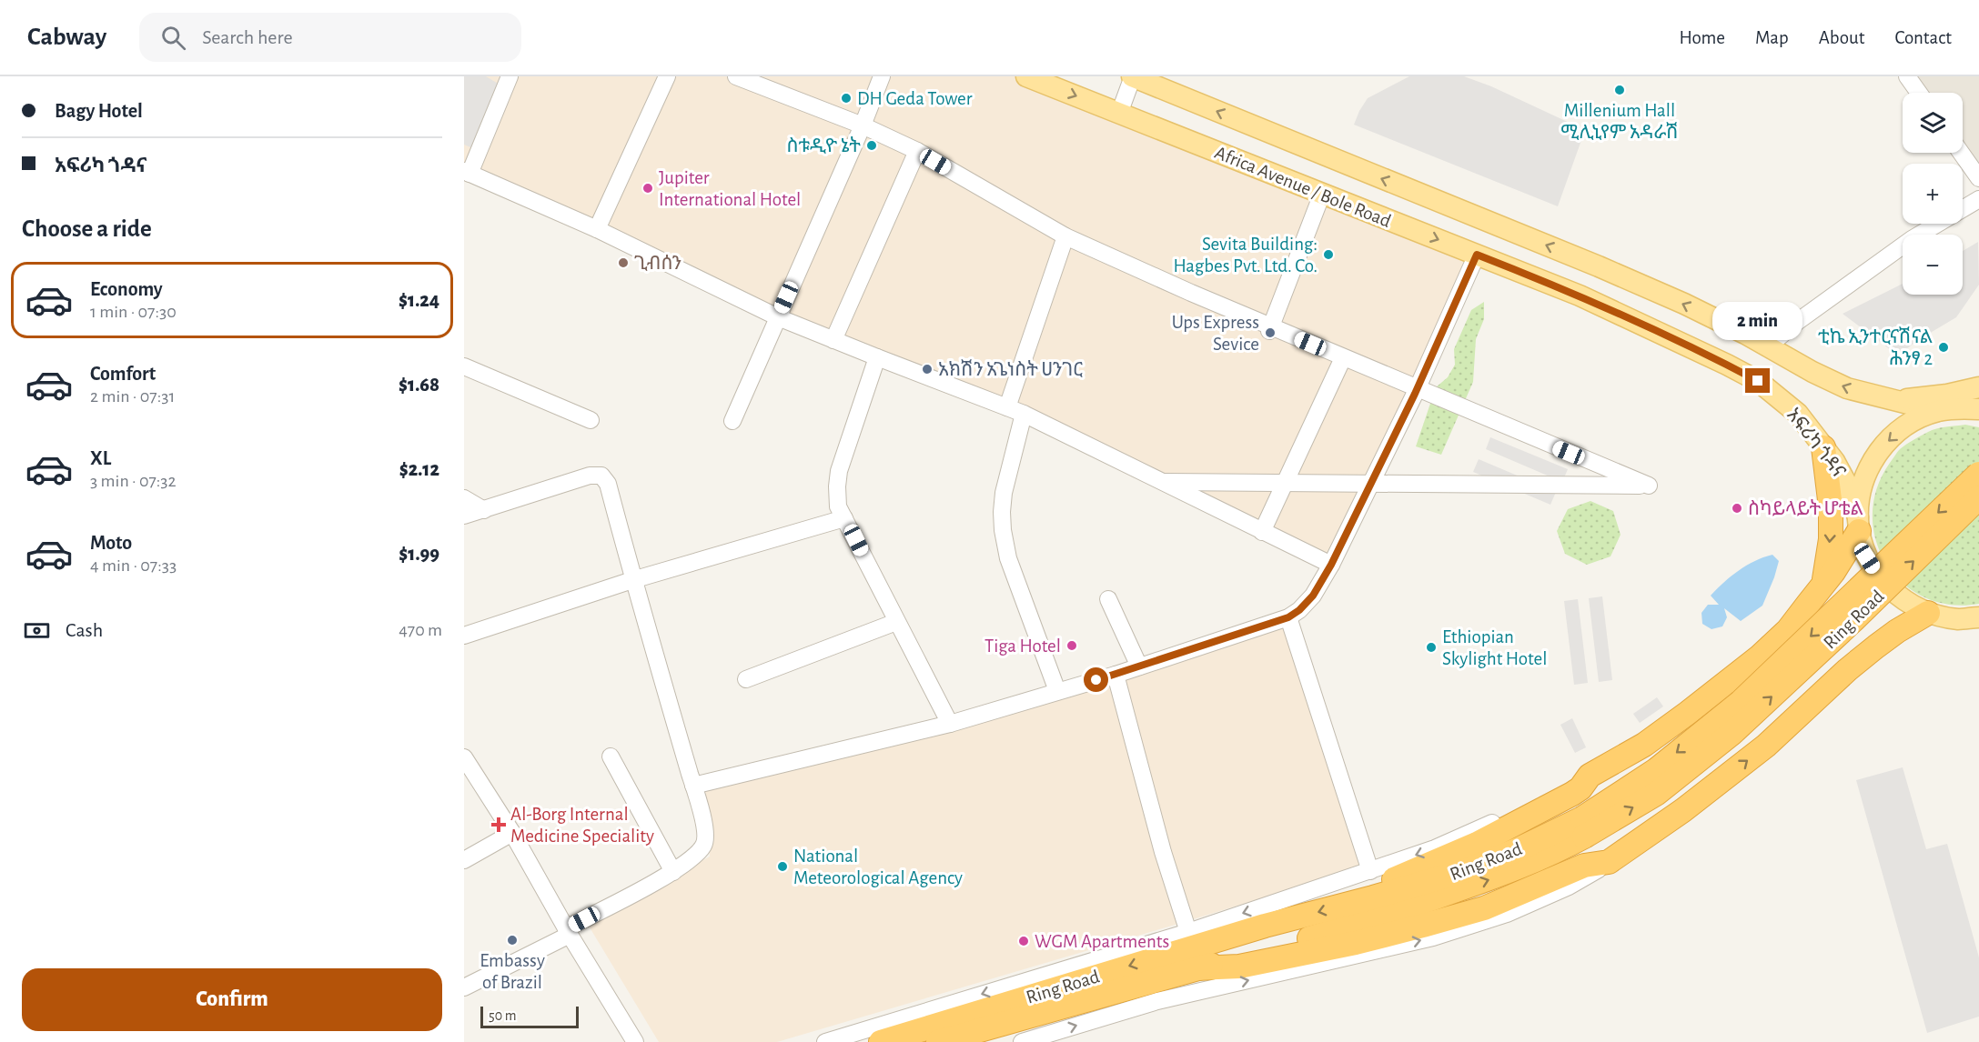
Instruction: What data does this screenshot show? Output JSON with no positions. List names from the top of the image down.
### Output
{
  "streets": {
    "highway": ["Ring Road"],
    "main road": ["Africa Avenue / Bole Road", "አፍሪካ ጎዳና"]
  },
  "crossings": [
    ["Africa Avenue / Bole Road", "አፍሪካ ጎዳና"]
  ],
  "places": {
    "other": [
      "Millenium Hall ሚሊኒየም አዳራሽ",
      "DH Geda Tower",
      "ስቱዲዮ ኔት",
      "Jupiter International Hotel",
      "Sevita Building: Hagbes Pvt. Ltd. Co.",
      "ጊብሰን",
      "Ups Express Sevice",
      "ቲኬ ኢንተርናሽናል ሕንፃ 2",
      "አክሽን አጌነስት ሀንገር",
      "ስካይላይት ሆቴል",
      "Tiga Hotel",
      "Ethiopian Skylight Hotel",
      "National Meteorological Agency",
      "Embassy of Brazil",
      "WGM Apartments"
    ],
    "health": ["Al-Borg Internal Medicine Speciality"]
  },
  "scale_bar": "50 m",
  "page": {
    "header": "Cabway",
    "search": "Search here",
    "nav": [
      "Home",
      "Map",
      "About",
      "Contact"
    ],
    "banner": ["Bagy Hotel", "አፍሪካ ጎዳና"],
    "map_buttons": ["+", "−"],
    "heading": "Choose a ride",
    "list": [
      {
        "name": "Economy",
        "note": "1 min · 07:30",
        "value": "$1.24"
      },
      {
        "name": "Comfort",
        "note": "2 min · 07:31",
        "value": "$1.68"
      },
      {
        "name": "XL",
        "note": "3 min · 07:32",
        "value": "$2.12"
      },
      {
        "name": "Moto",
        "note": "4 min · 07:33",
        "value": "$1.99"
      }
    ],
    "bubble": "2 min",
    "pay": ["Cash", "470 m"],
    "buttons": "Confirm",
    "scale": "50 m"
  }
}
